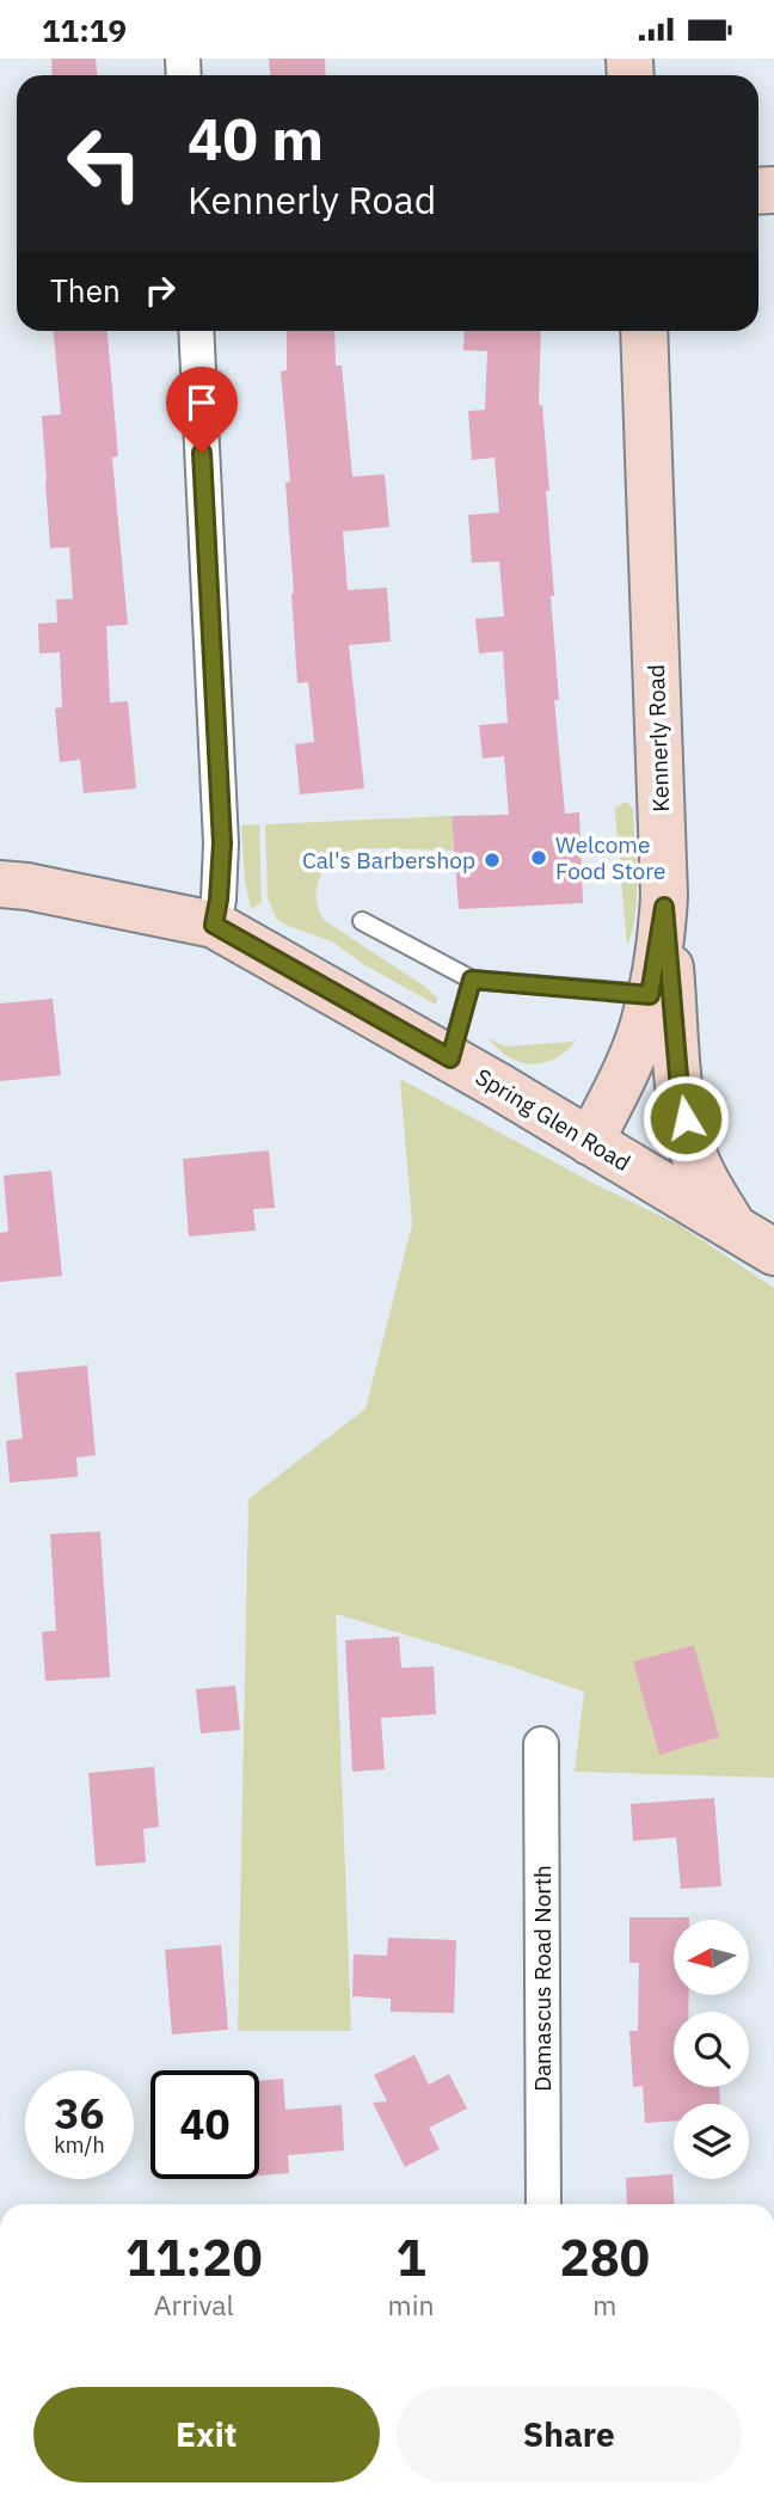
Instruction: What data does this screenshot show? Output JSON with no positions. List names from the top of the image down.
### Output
{
  "streets": {
    "street": ["Kennerly Road", "Spring Glen Road", "Damascus Road North"]
  },
  "crossings": [
    ["Kennerly Road", "Spring Glen Road"]
  ],
  "places": ["Welcome Food Store", "Cal's Barbershop"],
  "north": "left",
  "page": {
    "status": "11:19",
    "turn": ["40 m", "Kennerly Road"],
    "then": "Then",
    "speed": "36 km/h",
    "limit": "40",
    "eta": [
      "11:20",
      "Arrival",
      "1",
      "min",
      "280",
      "m"
    ],
    "buttons": ["Exit", "Share"]
  }
}
